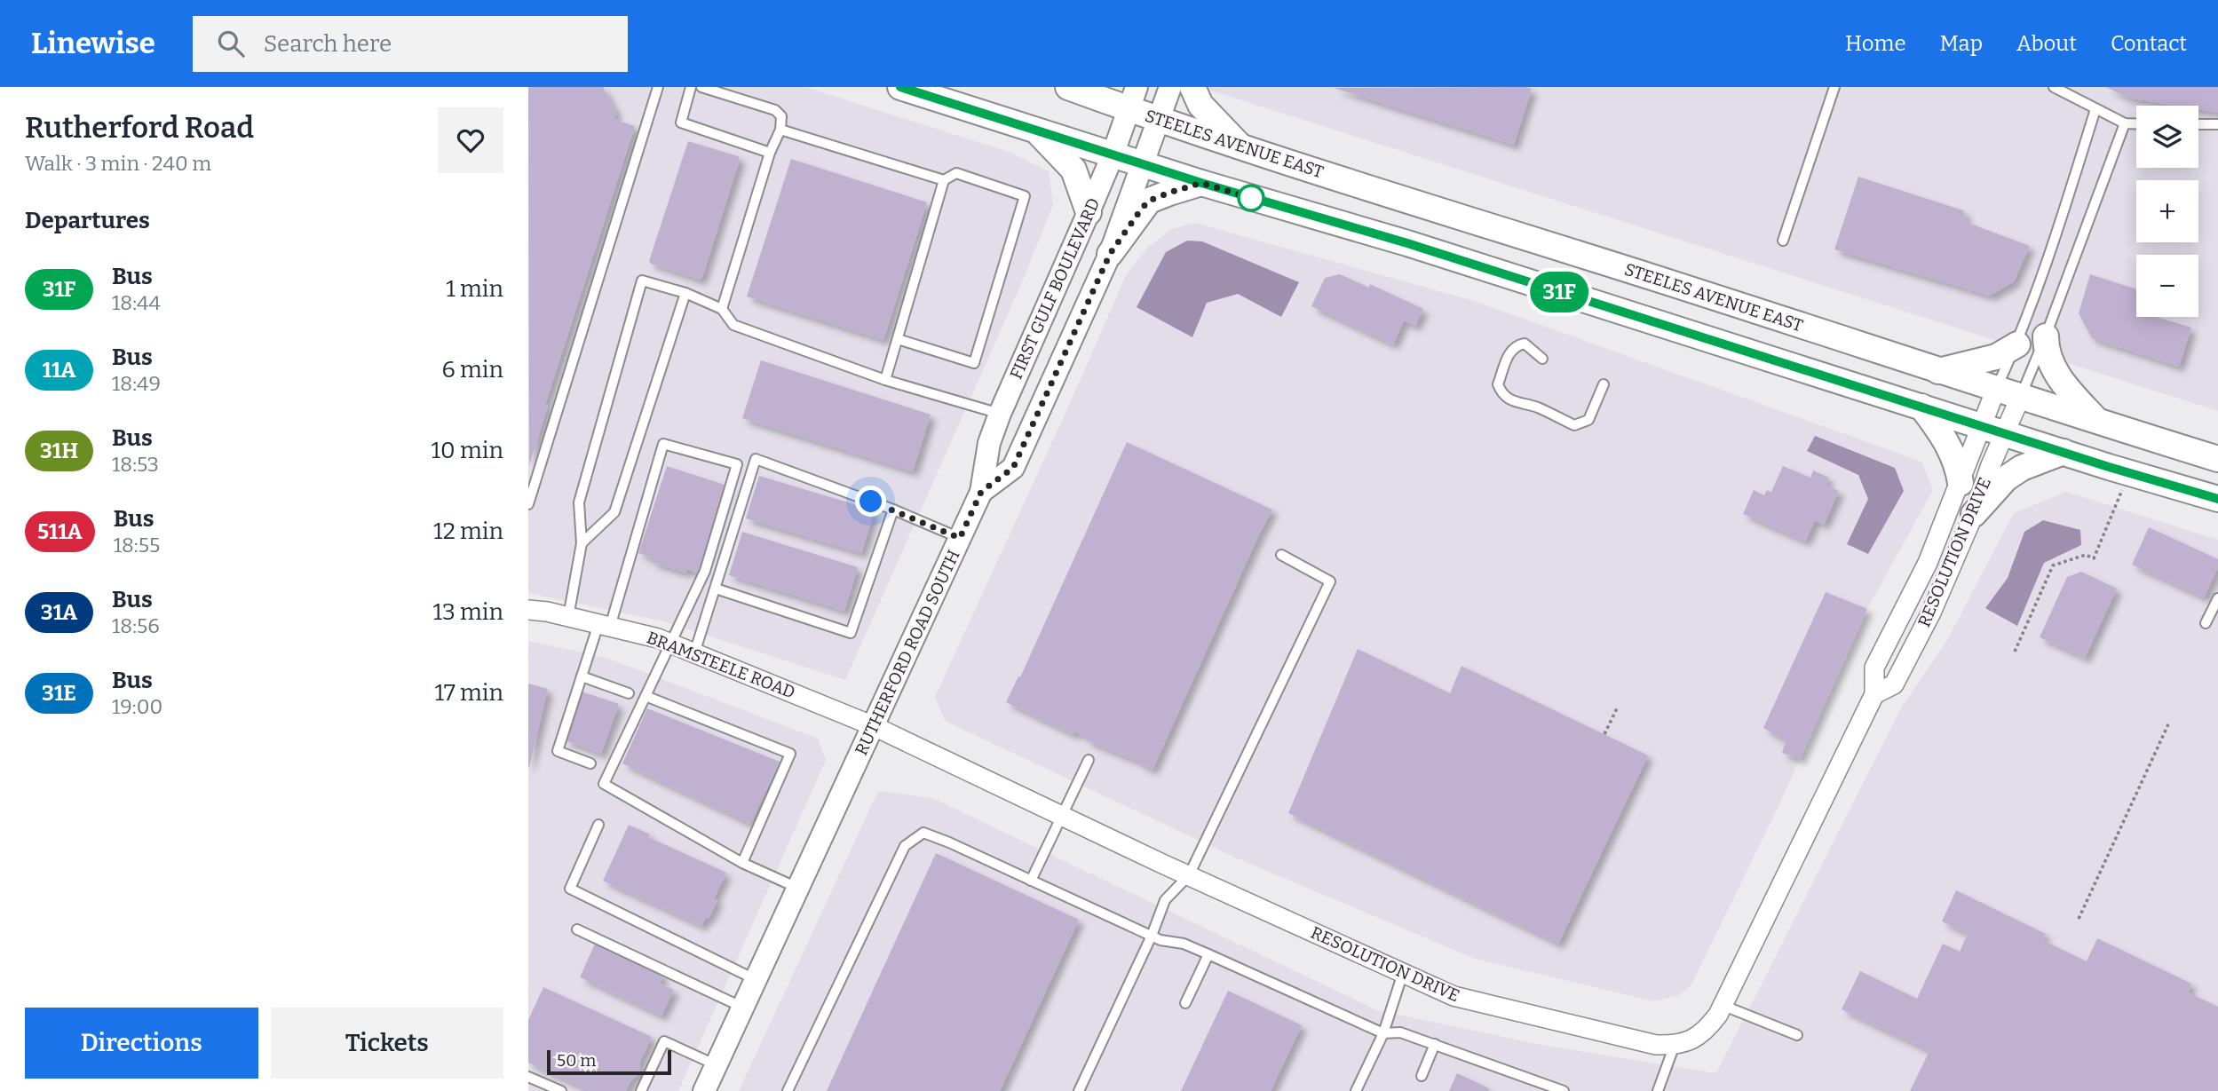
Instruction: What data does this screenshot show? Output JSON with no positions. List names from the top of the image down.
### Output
{
  "streets": {
    "main road": ["STEELES AVENUE EAST"],
    "street": [
      "FIRST GULF BOULEVARD",
      "RESOLUTION DRIVE",
      "RUTHERFORD ROAD SOUTH",
      "BRAMSTEELE ROAD"
    ]
  },
  "crossings": [
    ["STEELES AVENUE EAST", "FIRST GULF BOULEVARD"],
    ["STEELES AVENUE EAST", "RESOLUTION DRIVE"],
    ["STEELES AVENUE EAST", "RUTHERFORD ROAD SOUTH"],
    ["FIRST GULF BOULEVARD", "RUTHERFORD ROAD SOUTH"],
    ["RESOLUTION DRIVE", "RUTHERFORD ROAD SOUTH"],
    ["RESOLUTION DRIVE", "BRAMSTEELE ROAD"],
    ["RUTHERFORD ROAD SOUTH", "BRAMSTEELE ROAD"]
  ],
  "lines": ["bus line 31F"],
  "scale_bar": "50 m",
  "page": {
    "header": "Linewise",
    "search": "Search here",
    "nav": [
      "Home",
      "Map",
      "About",
      "Contact"
    ],
    "heading": [
      ["Rutherford Road", "Walk · 3 min · 240 m"],
      "Departures"
    ],
    "on_map": "31F",
    "map_buttons": ["+", "−"],
    "list": [
      {
        "mark": "31F",
        "name": "Bus",
        "note": "18:44",
        "value": "1 min"
      },
      {
        "mark": "11A",
        "name": "Bus",
        "note": "18:49",
        "value": "6 min"
      },
      {
        "mark": "31H",
        "name": "Bus",
        "note": "18:53",
        "value": "10 min"
      },
      {
        "mark": "511A",
        "name": "Bus",
        "note": "18:55",
        "value": "12 min"
      },
      {
        "mark": "31A",
        "name": "Bus",
        "note": "18:56",
        "value": "13 min"
      },
      {
        "mark": "31E",
        "name": "Bus",
        "note": "19:00",
        "value": "17 min"
      }
    ],
    "buttons": ["Directions", "Tickets"],
    "scale": "50 m"
  }
}
